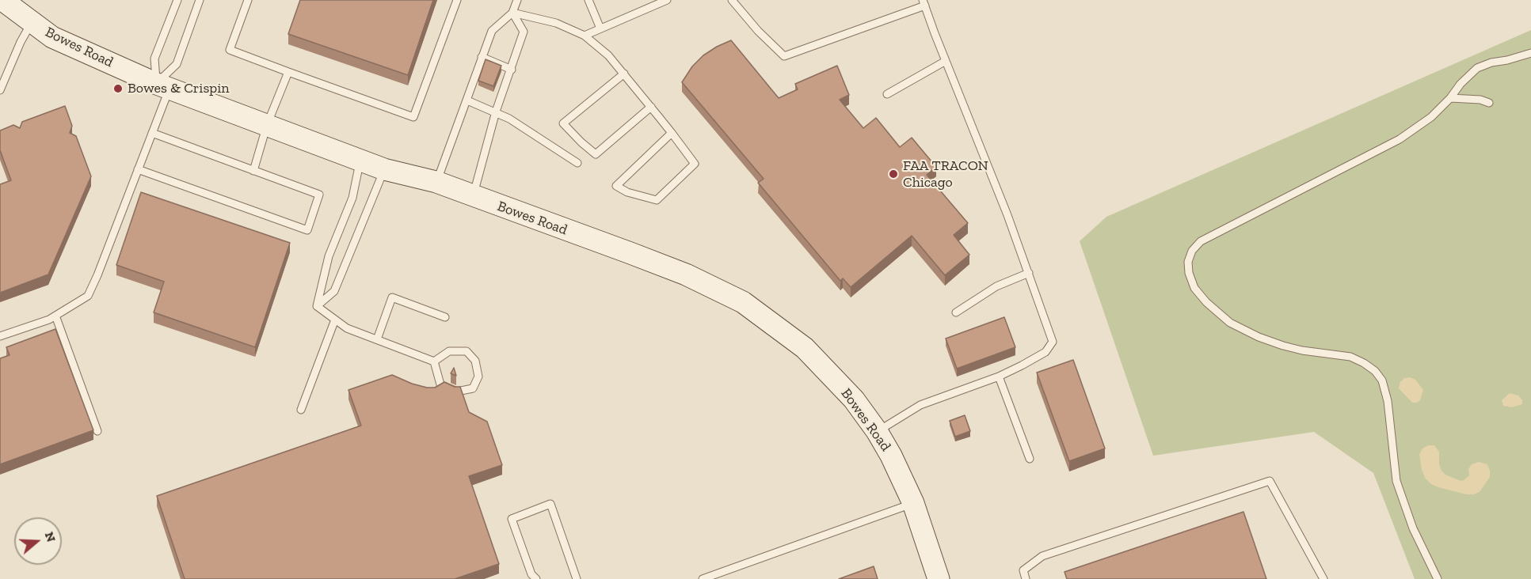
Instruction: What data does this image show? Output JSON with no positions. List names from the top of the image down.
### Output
{
  "streets": {
    "main road": ["Bowes Road"]
  },
  "places": ["Bowes & Crispin", "FAA TRACON Chicago"],
  "north": "right"
}
